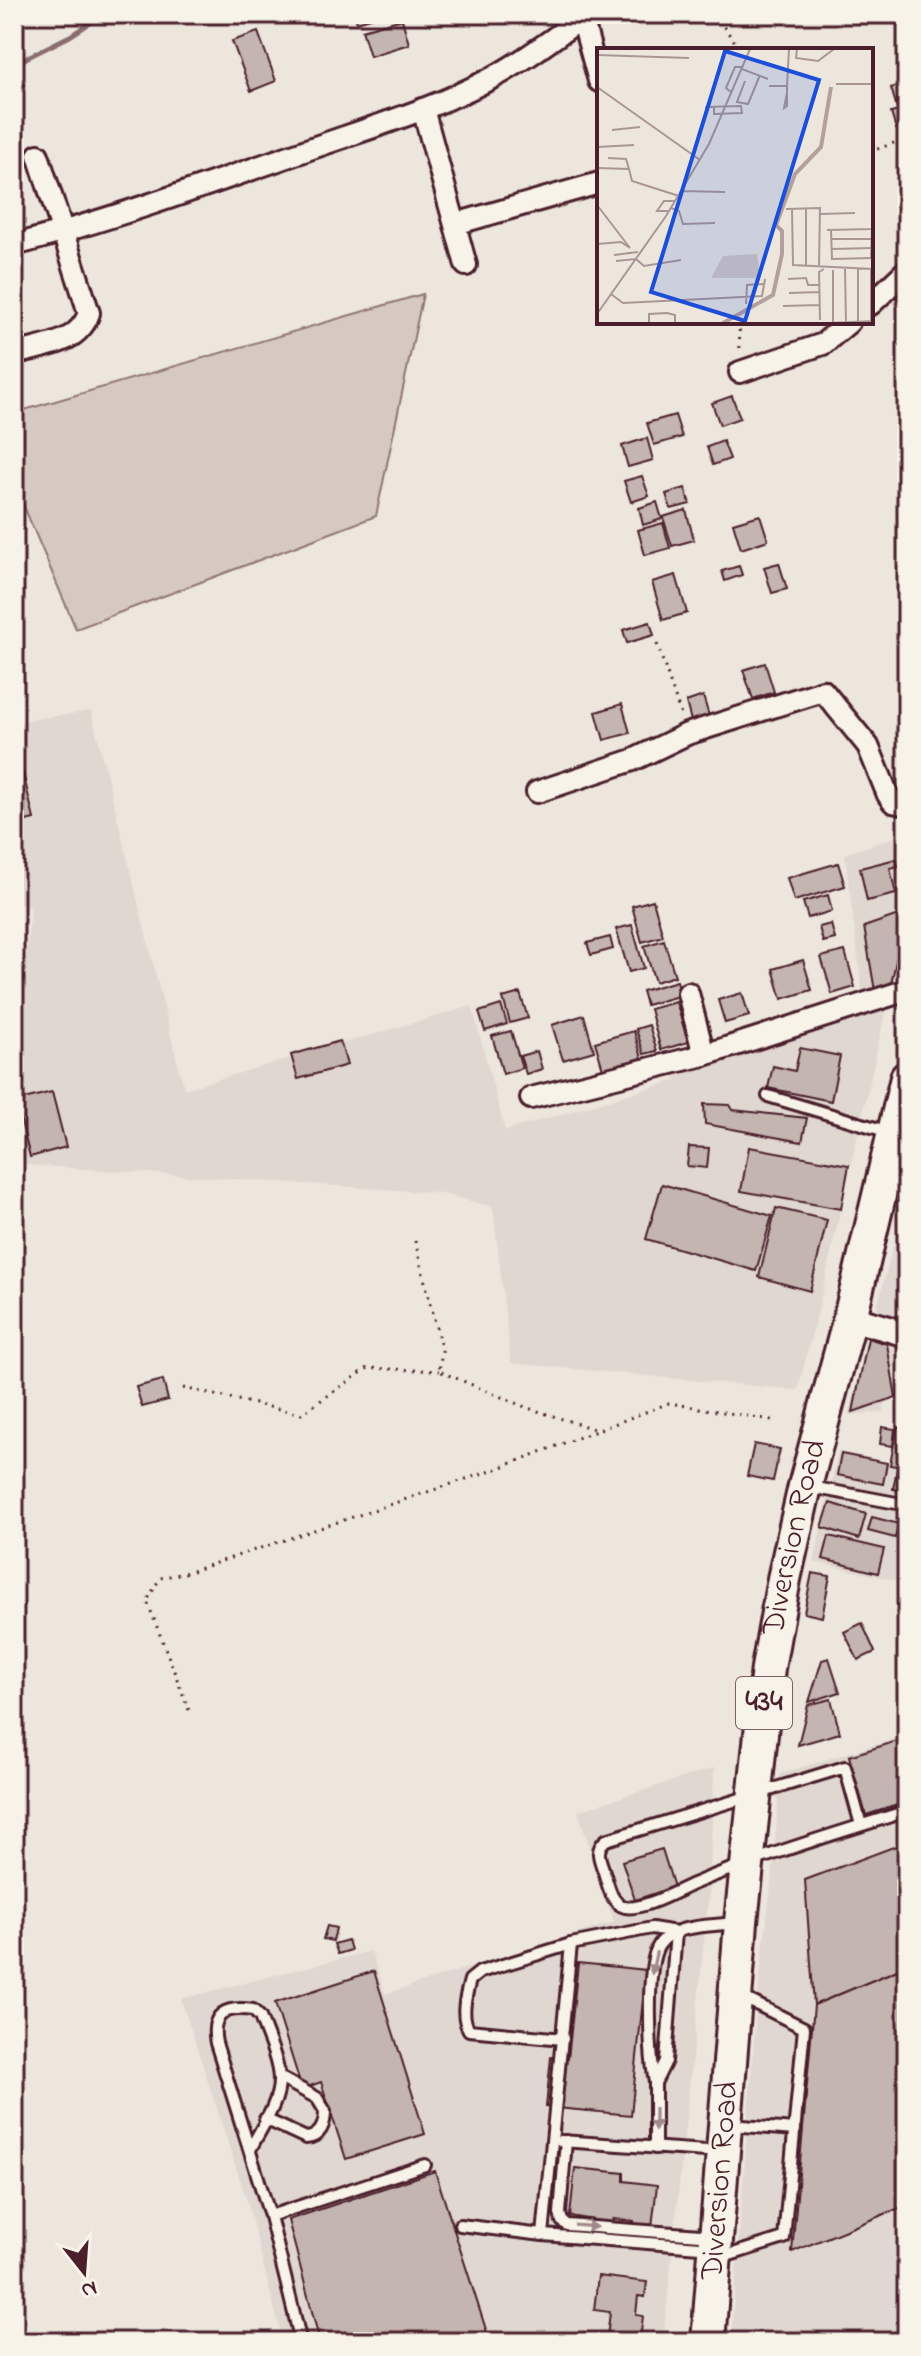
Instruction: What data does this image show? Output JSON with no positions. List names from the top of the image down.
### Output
{
  "streets": {
    "highway": ["Diversion Road", "434"]
  },
  "north": "bottom"
}
